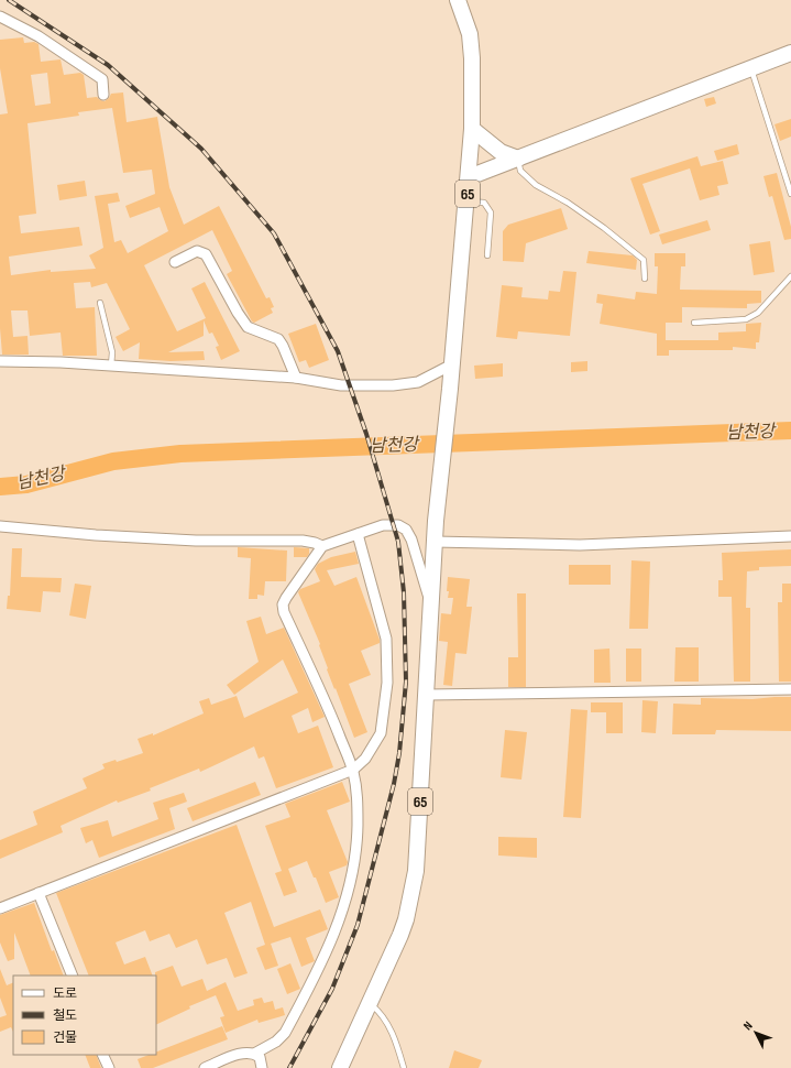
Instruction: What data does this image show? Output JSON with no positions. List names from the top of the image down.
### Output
{
  "streets": {
    "main road": ["65"]
  },
  "water": ["남천강"],
  "legend": ["도로", "철도", "건물"],
  "north": "top left"
}
